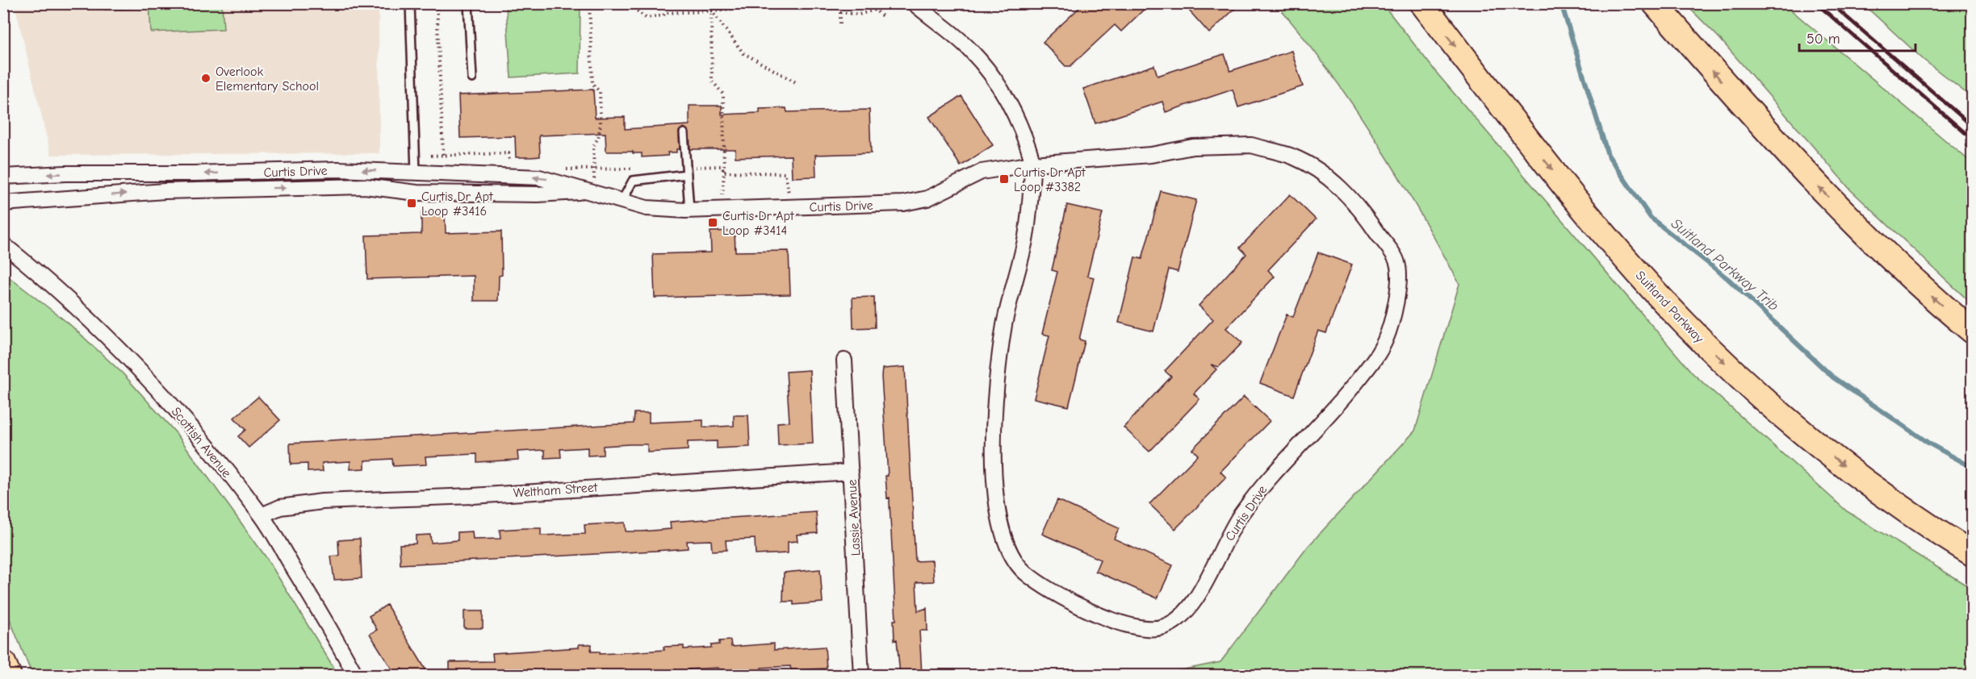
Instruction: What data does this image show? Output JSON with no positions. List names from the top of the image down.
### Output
{
  "streets": {
    "highway": ["Suitland Parkway"],
    "street": [
      "Curtis Drive",
      "Scottish Avenue",
      "Weltham Street",
      "Lassie Avenue"
    ]
  },
  "crossings": [
    ["Scottish Avenue", "Weltham Street"],
    ["Weltham Street", "Lassie Avenue"]
  ],
  "water": ["Suitland Parkway Trib"],
  "places": {
    "other": ["Overlook Elementary School"],
    "transit": ["Curtis Dr Apt Loop #3382", "Curtis Dr Apt Loop #3416", "Curtis Dr Apt Loop #3414"]
  },
  "scale_bar": "50 m"
}
